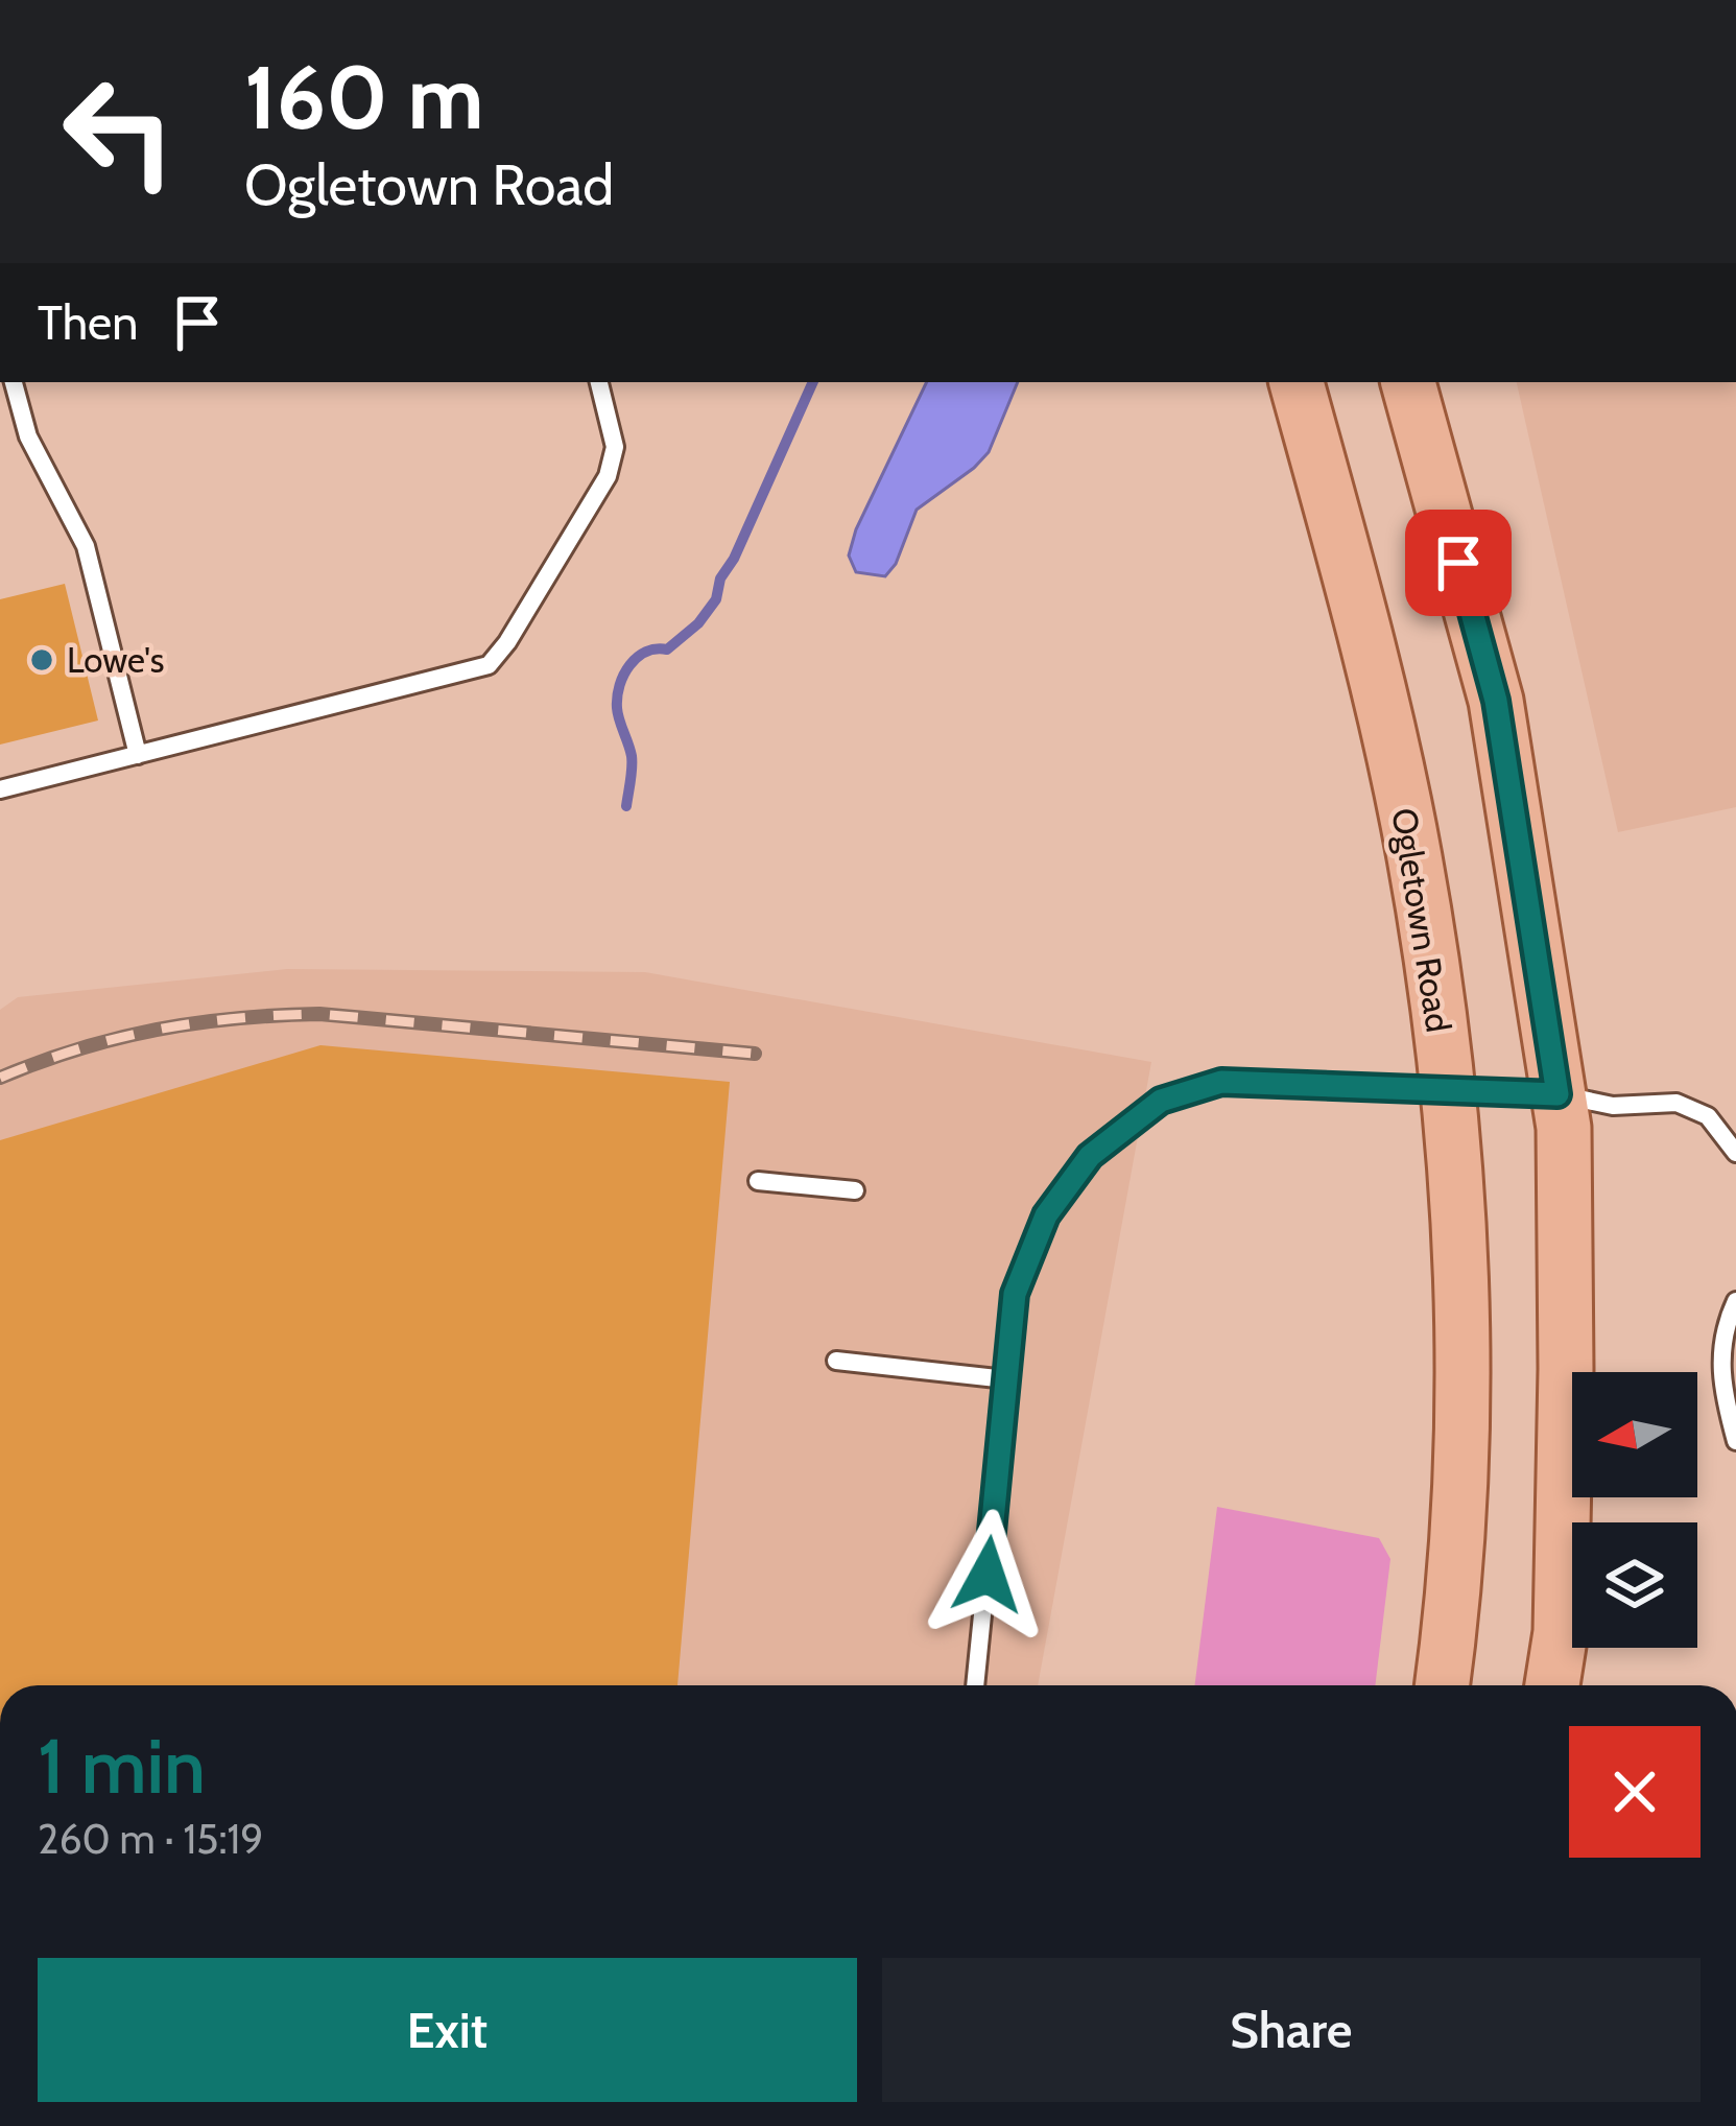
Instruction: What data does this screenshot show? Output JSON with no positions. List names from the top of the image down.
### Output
{
  "streets": {
    "main road": ["Ogletown Road"]
  },
  "places": ["Lowe's"],
  "north": "left",
  "page": {
    "turn": ["160 m", "Ogletown Road"],
    "then": "Then",
    "heading": ["1 min", "260 m · 15:19"],
    "buttons": ["Exit", "Share"]
  }
}
